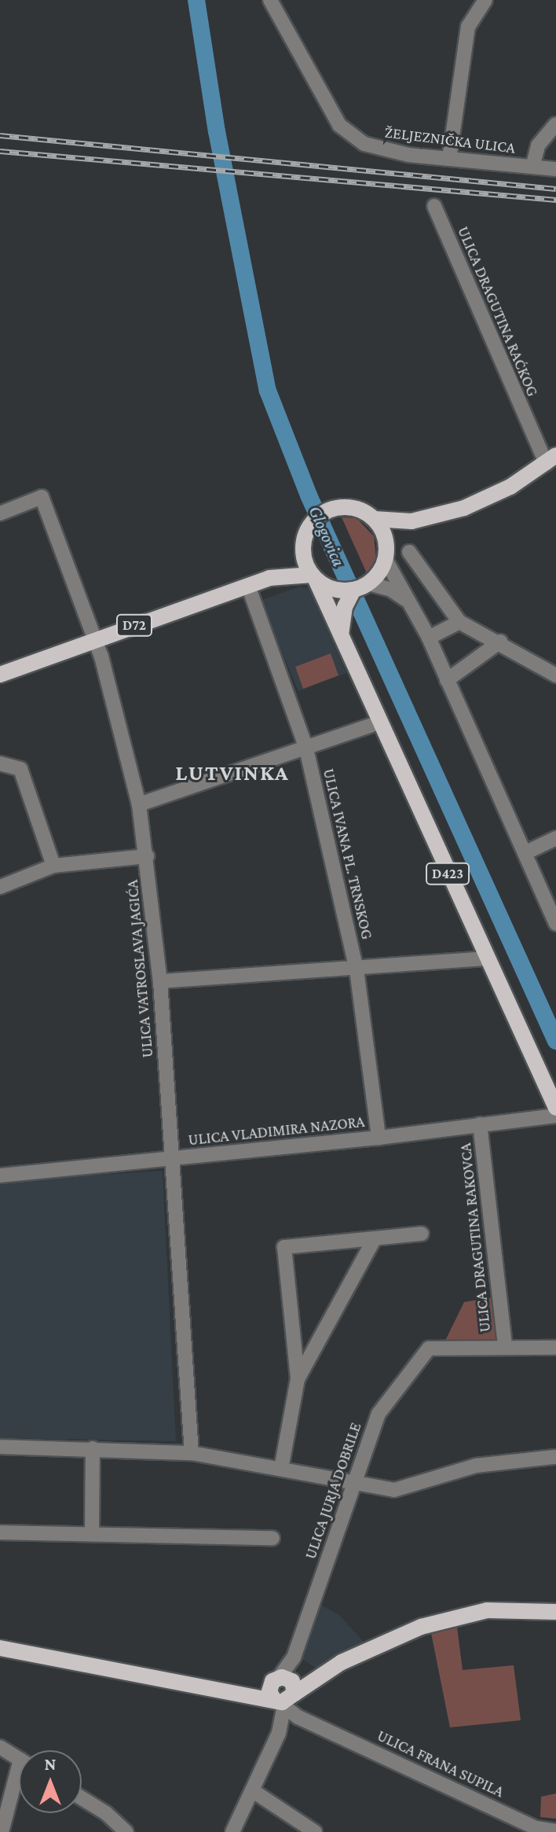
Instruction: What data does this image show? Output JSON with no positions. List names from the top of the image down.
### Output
{
  "streets": {
    "main road": ["D72", "D423"],
    "street": [
      "ŽELJEZNIČKA ULICA",
      "ULICA DRAGUTINA RAĆKOG",
      "ULICA IVANA PL. TRNSKOG",
      "ULICA VATROSLAVA JAGIĆA",
      "ULICA VLADIMIRA NAZORA",
      "ULICA DRAGUTINA RAKOVCA",
      "ULICA JURJA DOBRILE",
      "ULICA FRANA SUPILA"
    ]
  },
  "crossings": [
    ["ULICA DRAGUTINA RAĆKOG", "D423"],
    ["D72", "ULICA IVANA PL. TRNSKOG"],
    ["D72", "D423"],
    ["D72", "ULICA VATROSLAVA JAGIĆA"],
    ["ULICA IVANA PL. TRNSKOG", "ULICA VLADIMIRA NAZORA"],
    ["ULICA VATROSLAVA JAGIĆA", "ULICA VLADIMIRA NAZORA"],
    ["ULICA VLADIMIRA NAZORA", "ULICA DRAGUTINA RAKOVCA"],
    ["ULICA DRAGUTINA RAKOVCA", "ULICA JURJA DOBRILE"],
    ["ULICA JURJA DOBRILE", "ULICA FRANA SUPILA"]
  ],
  "districts": ["LUTVINKA"],
  "water": ["Glogovica"],
  "north": "top"
}
